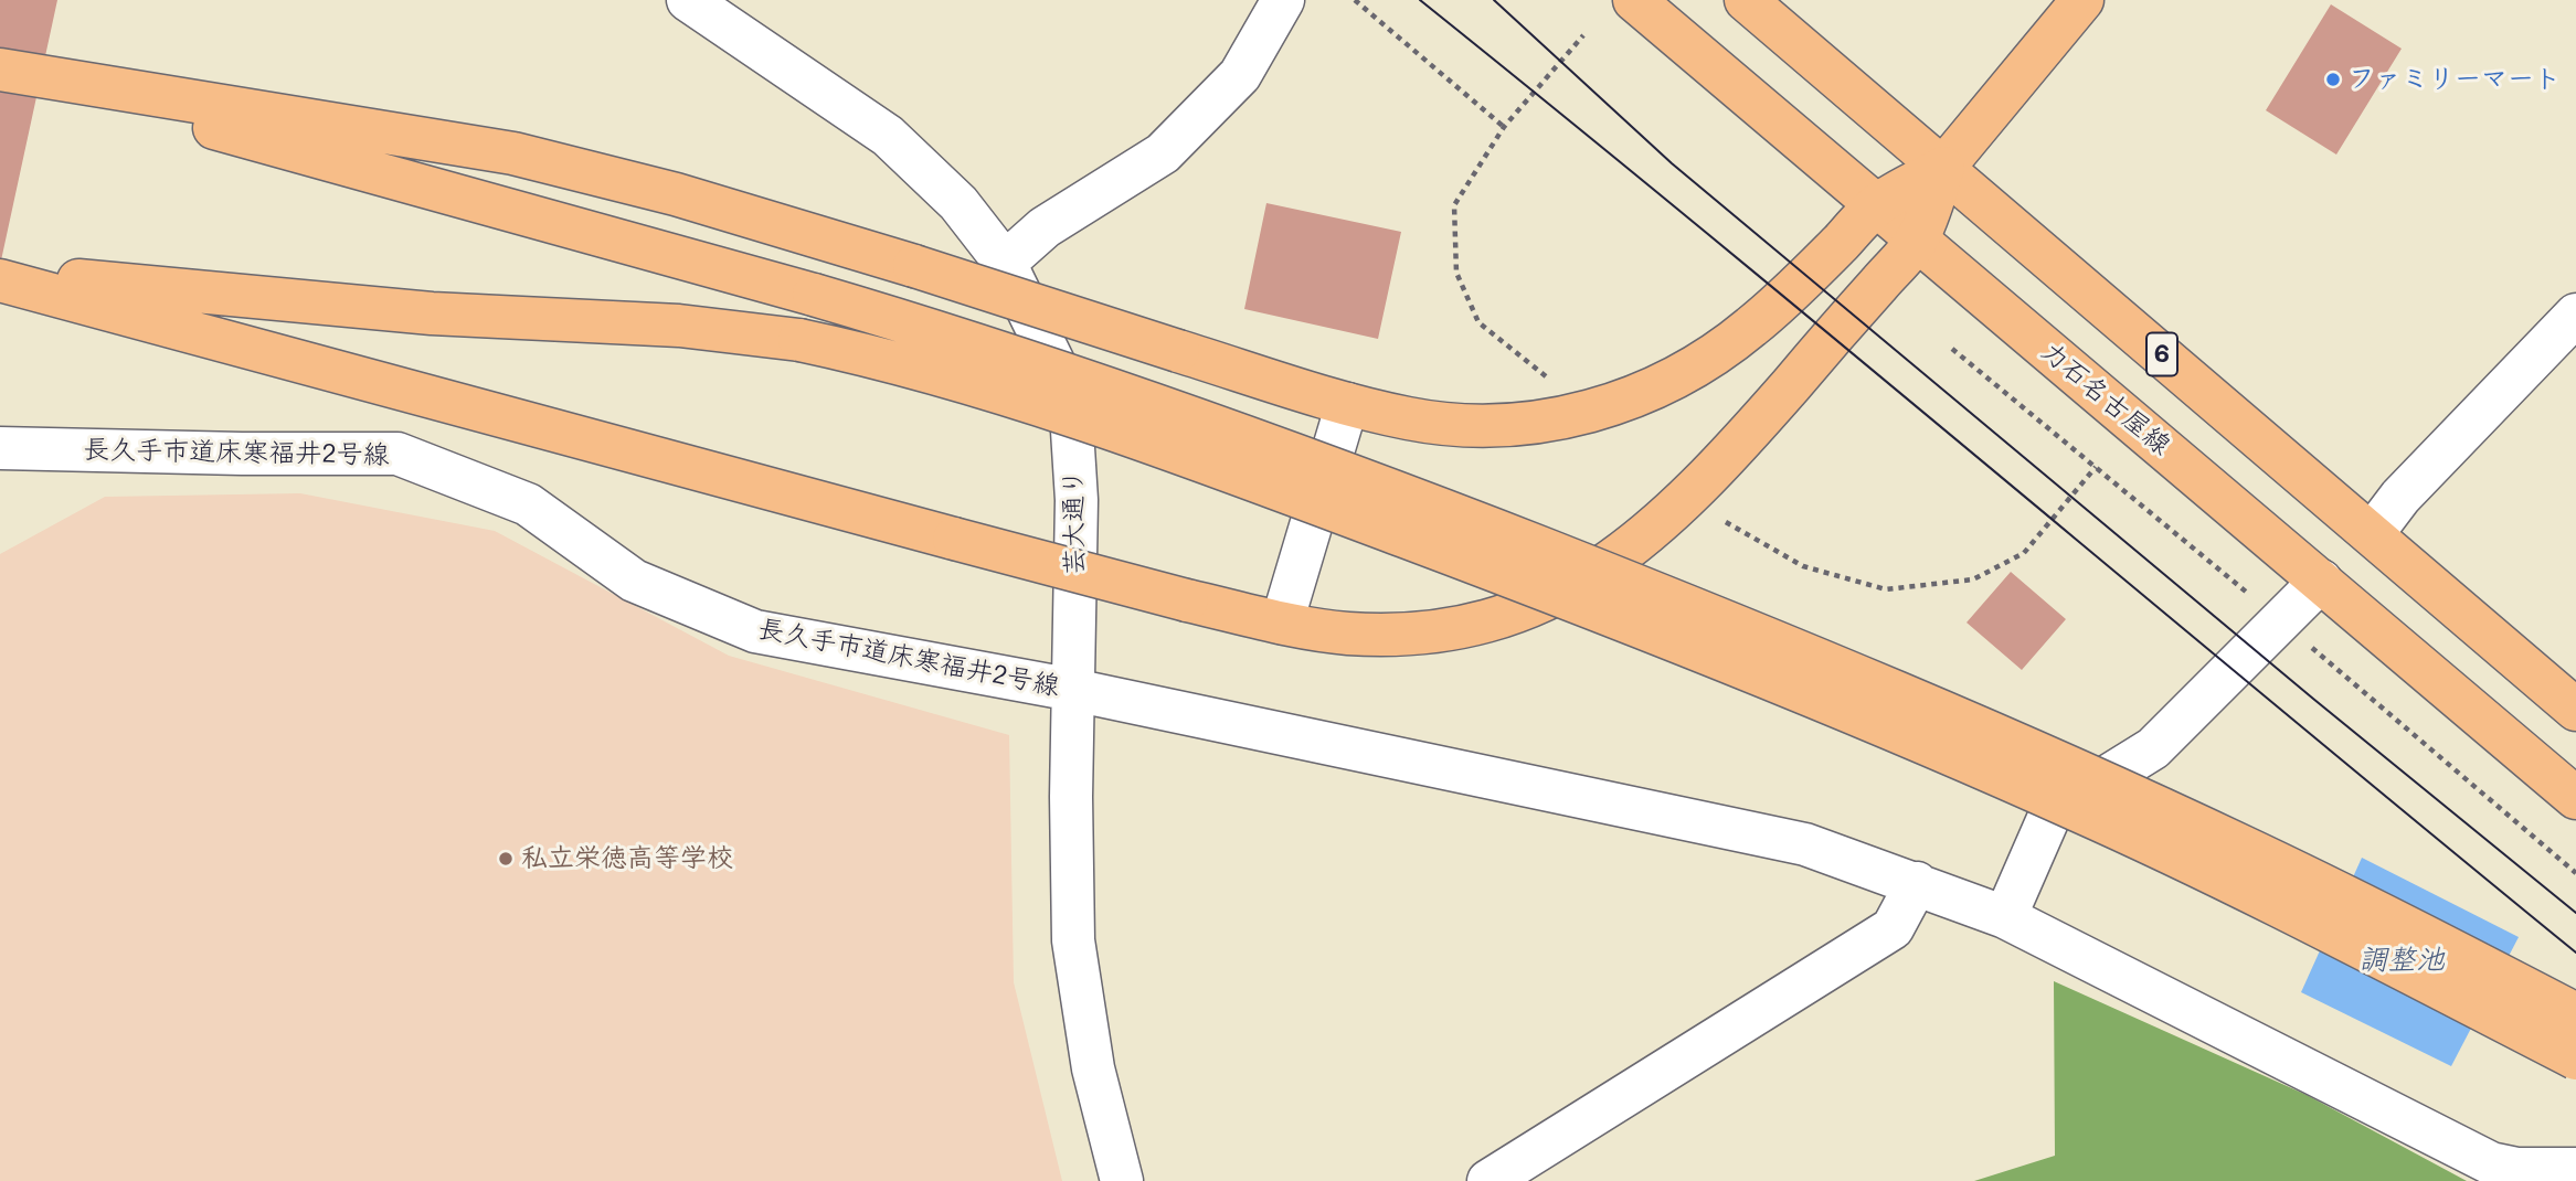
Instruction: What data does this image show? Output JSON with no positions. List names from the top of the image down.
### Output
{
  "streets": {
    "main road": ["6", "力石名古屋線"],
    "street": ["長久手市道床寒福井2号線", "芸大通り"]
  },
  "crossings": [
    ["長久手市道床寒福井2号線", "芸大通り"]
  ],
  "water": ["調整池"],
  "places": ["ファミリーマート", "私立栄徳高等学校"]
}
